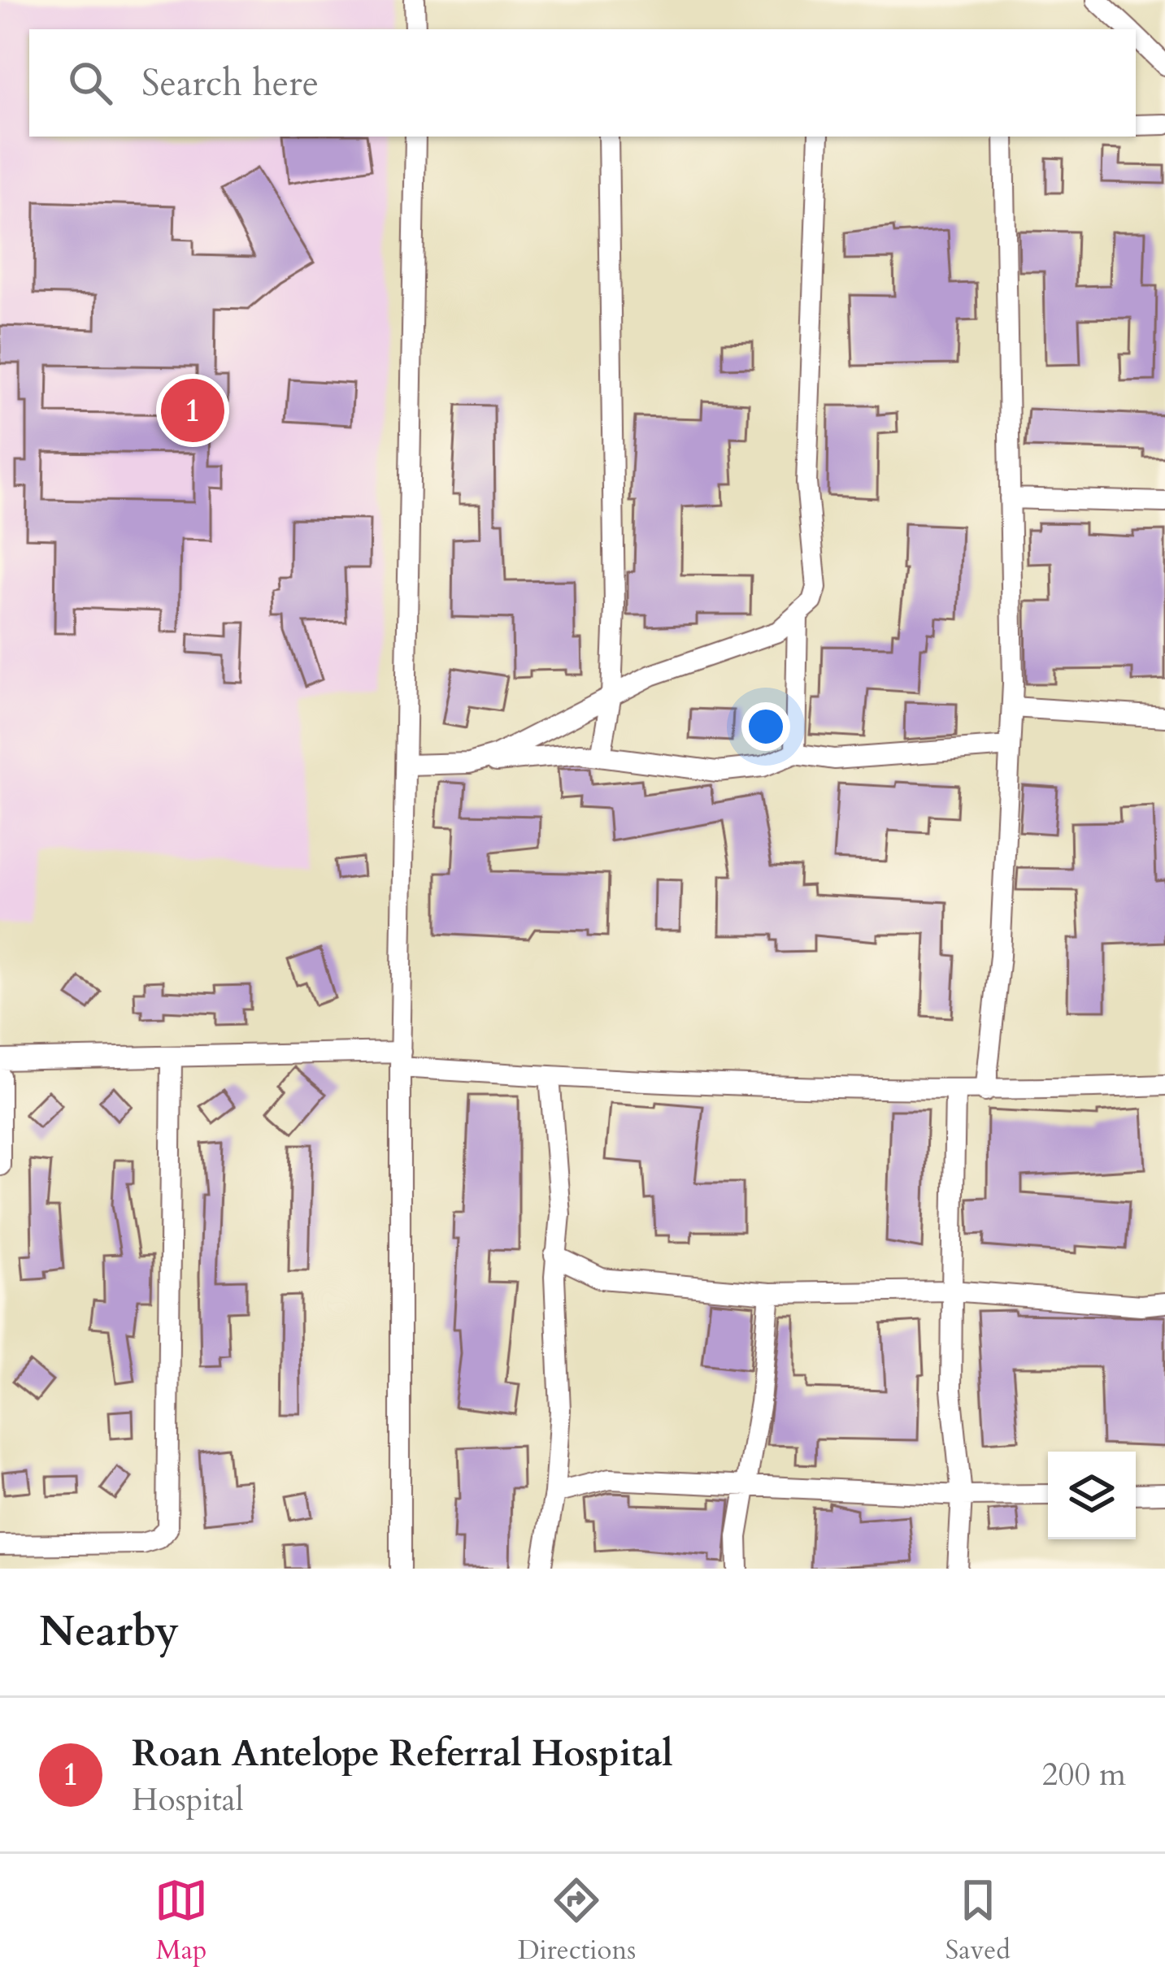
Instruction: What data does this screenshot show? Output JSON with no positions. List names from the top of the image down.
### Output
{
  "page": {
    "search": "Search here",
    "pins": "1",
    "heading": "Nearby",
    "list": [
      {
        "mark": "1",
        "name": "Roan Antelope Referral Hospital",
        "note": "Hospital",
        "value": "200 m"
      }
    ],
    "nav": ["Map", "Directions", "Saved"]
  }
}
